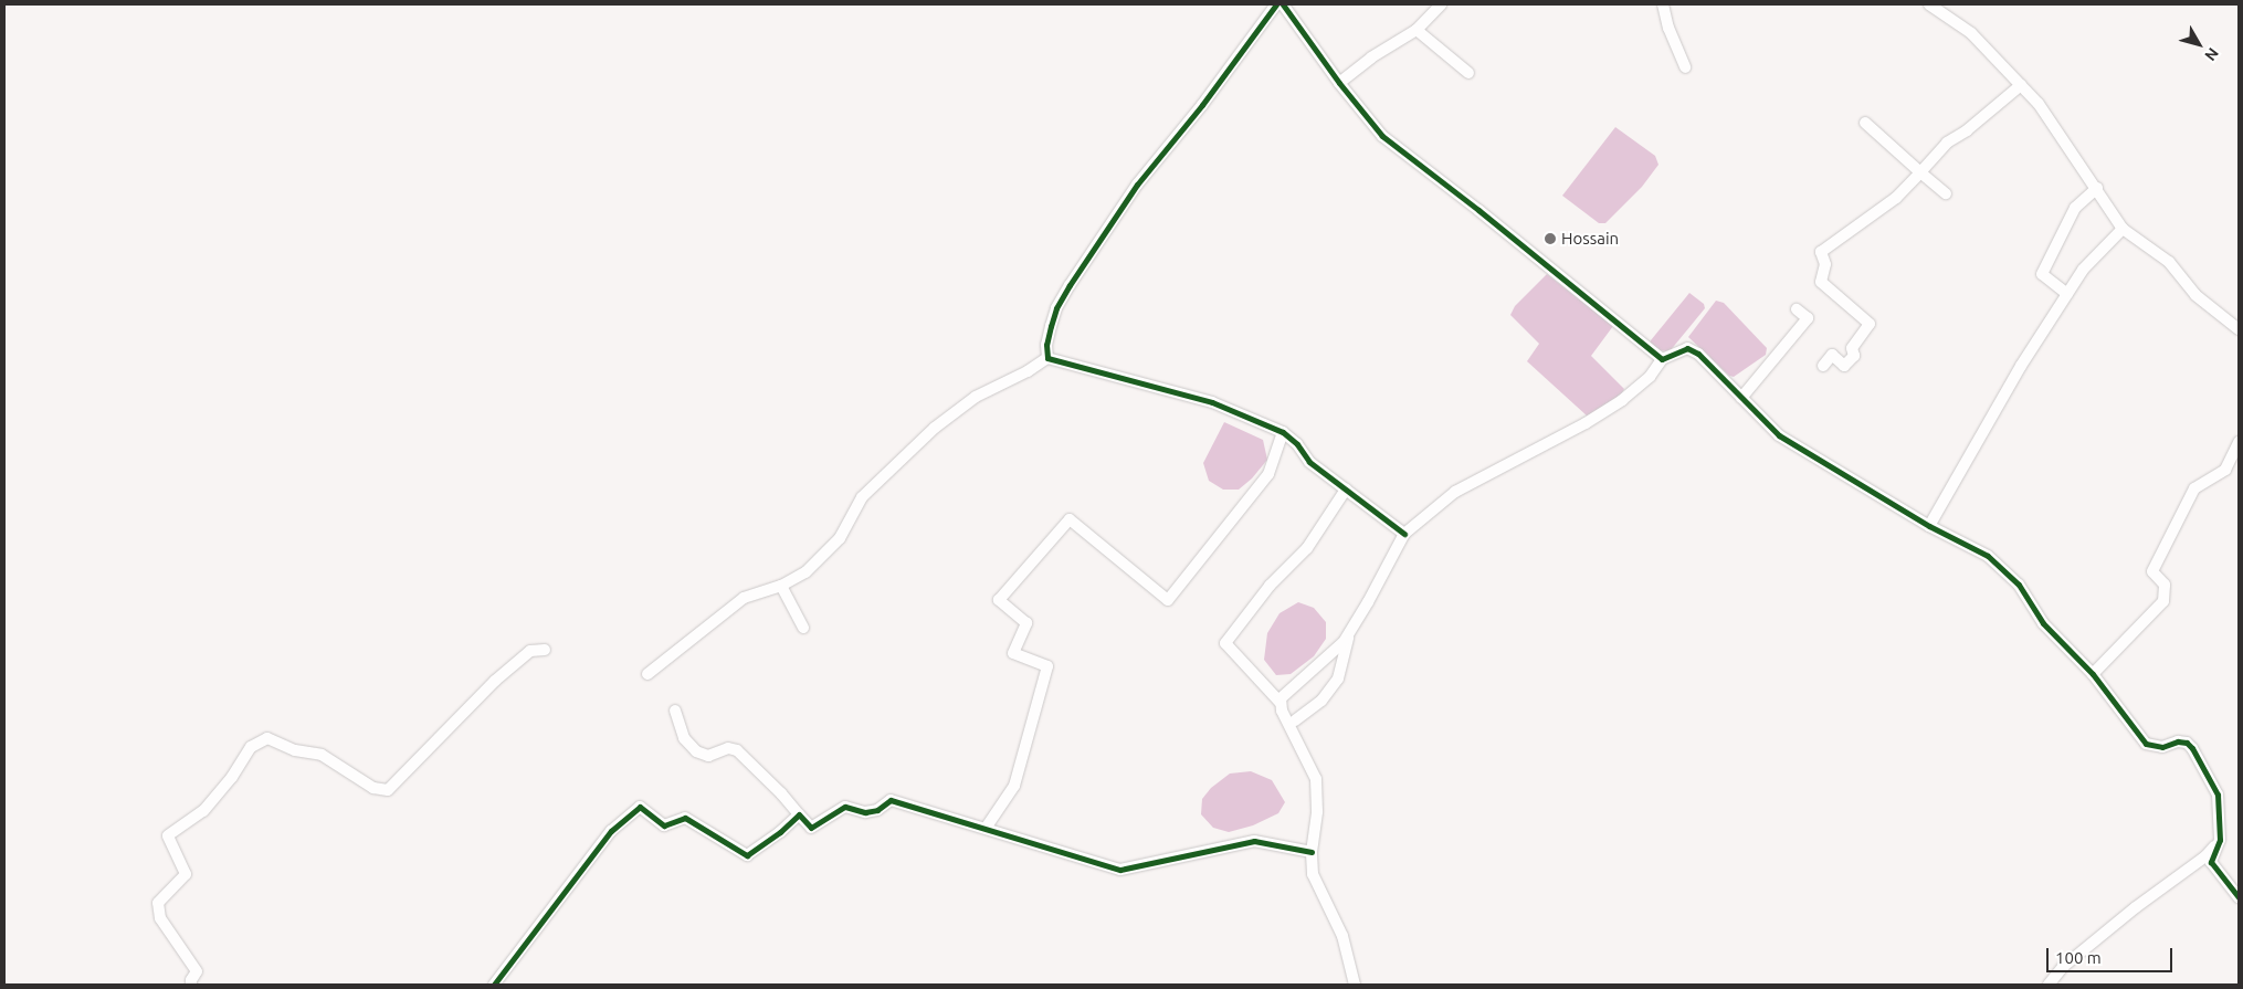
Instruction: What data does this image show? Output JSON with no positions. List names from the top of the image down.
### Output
{
  "places": ["Hossain"],
  "scale_bar": "100 m",
  "north": "bottom right"
}
